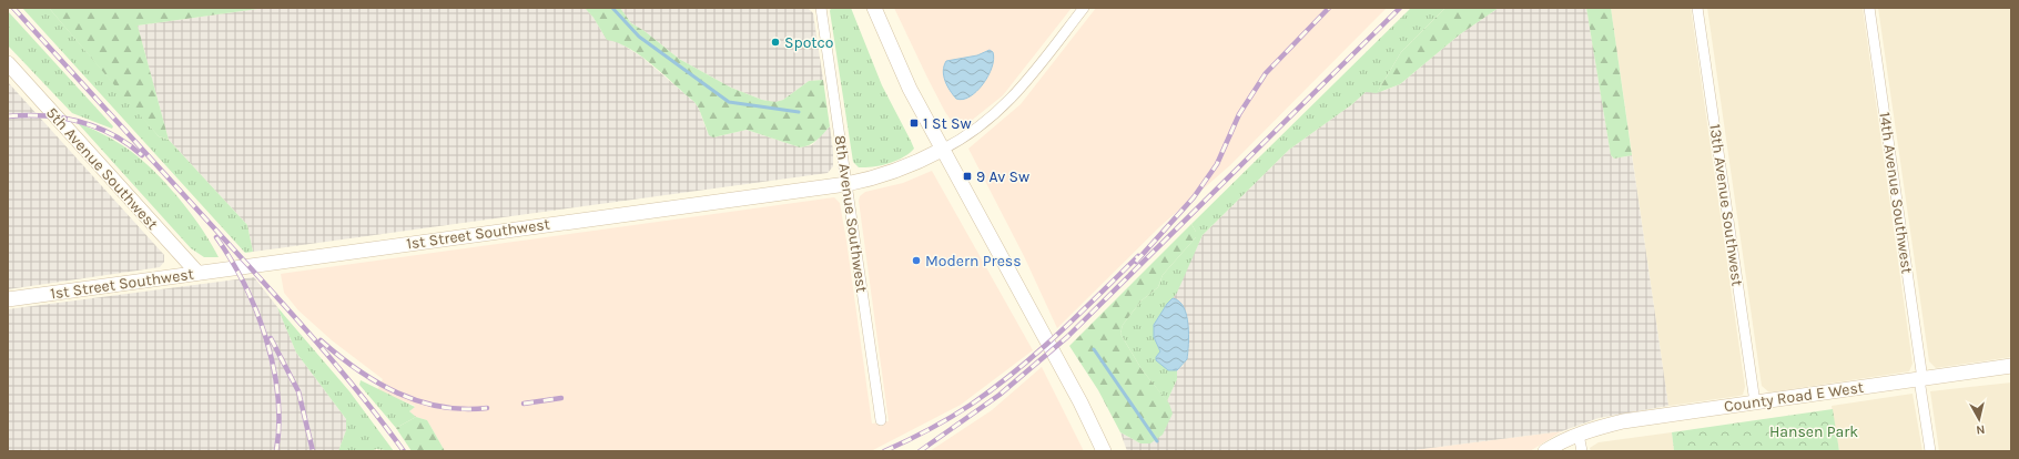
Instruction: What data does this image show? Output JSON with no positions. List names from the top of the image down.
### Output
{
  "streets": {
    "street": [
      "5th Avenue Southwest",
      "14th Avenue Southwest",
      "13th Avenue Southwest",
      "8th Avenue Southwest",
      "1st Street Southwest",
      "County Road E West"
    ]
  },
  "crossings": [
    ["5th Avenue Southwest", "1st Street Southwest"],
    ["14th Avenue Southwest", "County Road E West"],
    ["13th Avenue Southwest", "County Road E West"],
    ["8th Avenue Southwest", "1st Street Southwest"]
  ],
  "parks": ["Hansen Park"],
  "places": {
    "other": ["Spotco", "Modern Press"],
    "transit": ["1 St Sw", "9 Av Sw"]
  },
  "north": "bottom"
}
